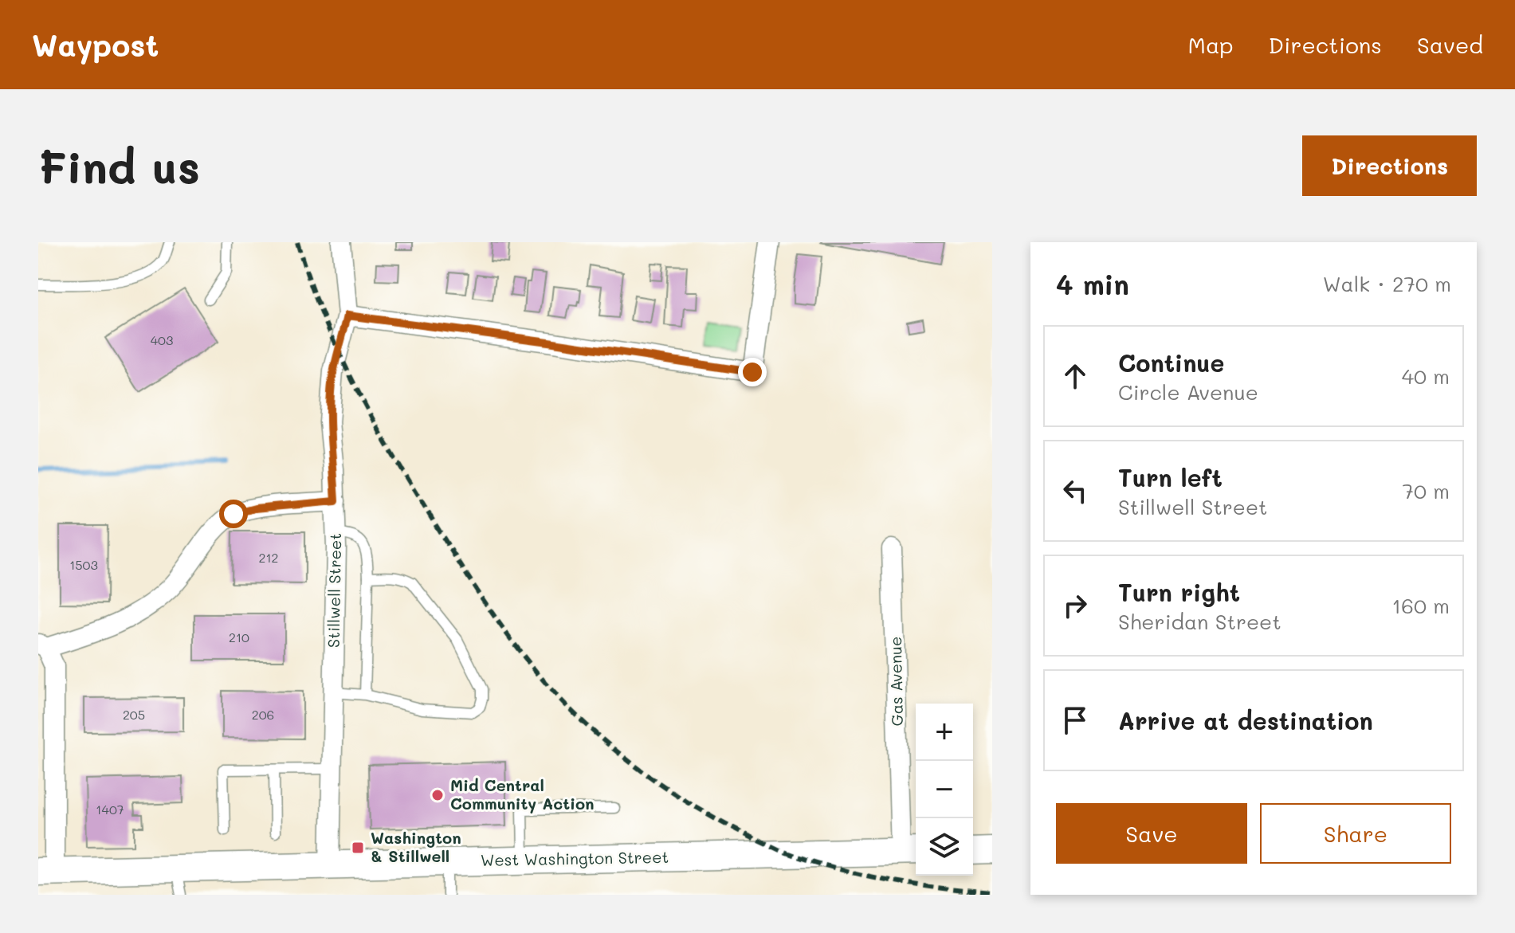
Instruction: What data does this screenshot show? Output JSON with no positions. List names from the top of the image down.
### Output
{
  "streets": {
    "main road": ["West Washington Street"],
    "street": ["Stillwell Street", "Gas Avenue"]
  },
  "crossings": [
    ["Stillwell Street", "West Washington Street"],
    ["Gas Avenue", "West Washington Street"]
  ],
  "places": {
    "other": ["Mid Central Community Action"],
    "transit": ["Washington & Stillwell"]
  },
  "house_numbers": [
    "403",
    "212",
    "1503",
    "210",
    "205",
    "206",
    "1407"
  ],
  "page": {
    "header": "Waypost",
    "nav": ["Map", "Directions", "Saved"],
    "buttons": [
      "Directions",
      ["Save", "Share"]
    ],
    "title": "Find us",
    "heading": ["4 min", "Walk · 270 m"],
    "list": [
      ["Continue", "Circle Avenue", "40 m"],
      ["Turn left", "Stillwell Street", "70 m"],
      ["Turn right", "Sheridan Street", "160 m"],
      "Arrive at destination"
    ],
    "map_buttons": ["+", "−"]
  }
}
